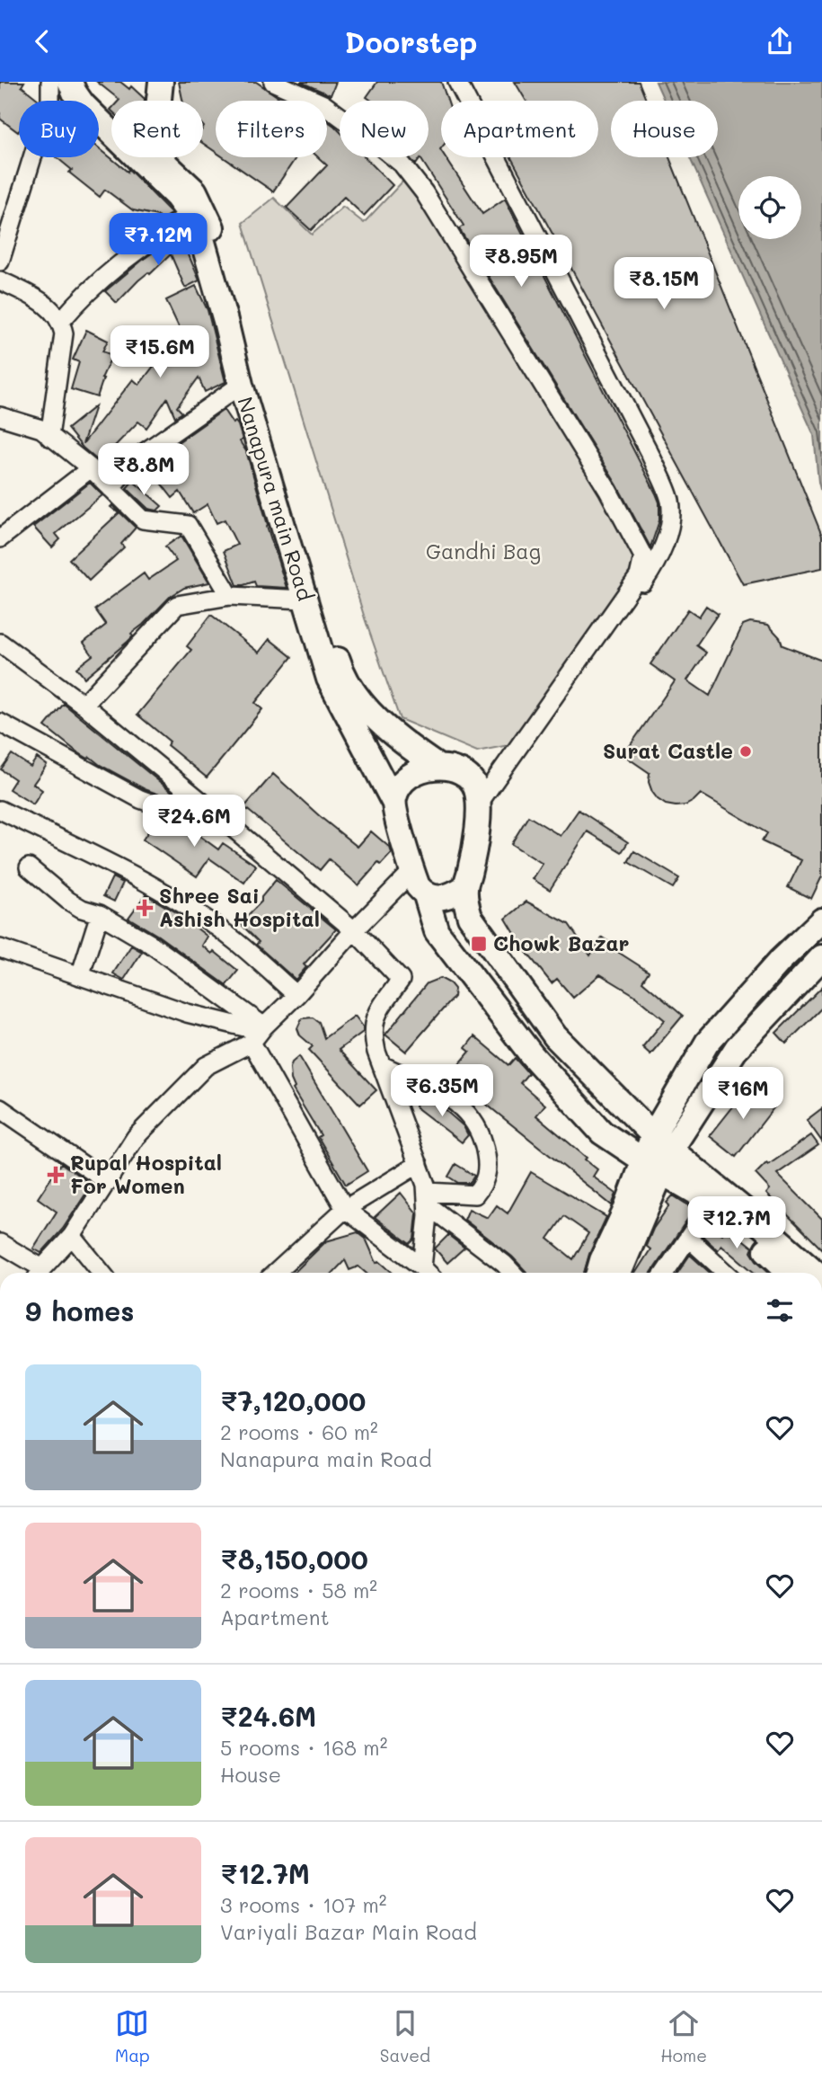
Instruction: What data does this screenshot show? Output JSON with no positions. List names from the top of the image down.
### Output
{
  "streets": {
    "main road": ["Nanapura main Road"]
  },
  "parks": ["Gandhi Bag"],
  "places": {
    "other": ["Surat Castle"],
    "health": ["Shree Sai Ashish Hospital", "Rupal Hospital For Women"],
    "transit": ["Chowk Bazar"]
  },
  "page": {
    "header": "Doorstep",
    "chip": [
      "Buy",
      "Rent",
      "Filters",
      "New",
      "Apartment",
      "House"
    ],
    "price": [
      "₹7.12M",
      "₹8.95M",
      "₹8.15M",
      "₹15.6M",
      "₹8.8M",
      "₹24.6M",
      "₹6.35M",
      "₹16M",
      "₹12.7M"
    ],
    "heading": "9 homes",
    "list": [
      {
        "name": "₹7,120,000",
        "note": "2 rooms · 60 m² · Nanapura main Road"
      },
      {
        "name": "₹8,150,000",
        "note": "2 rooms · 58 m² · Apartment"
      },
      {
        "name": "₹24.6M",
        "note": "5 rooms · 168 m² · House"
      },
      {
        "name": "₹12.7M",
        "note": "3 rooms · 107 m² · Variyali Bazar Main Road"
      }
    ],
    "tabs": ["Map", "Saved", "Home"]
  }
}
